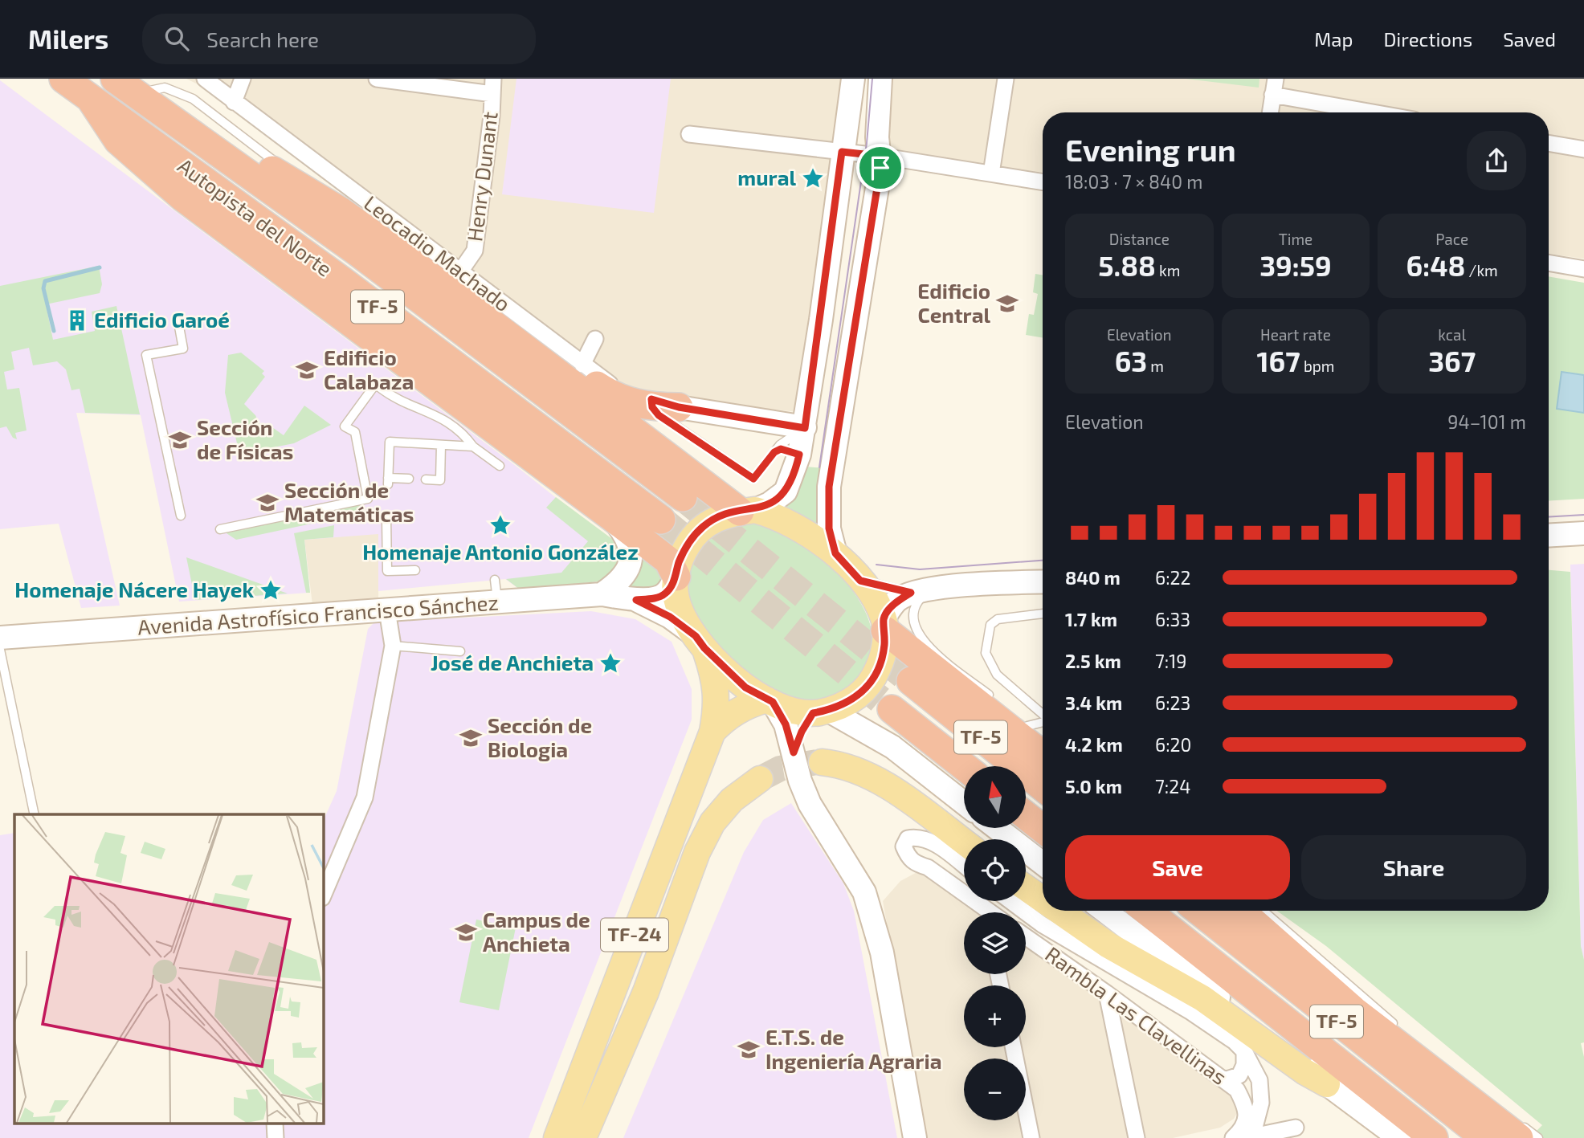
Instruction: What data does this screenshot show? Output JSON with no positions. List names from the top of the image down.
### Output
{
  "streets": {
    "highway": ["Autopista del Norte", "TF-5"],
    "main road": ["Avenida Astrofísico Francisco Sánchez", "TF-24"],
    "street": ["Henry Dunant", "Leocadio Machado", "Rambla Las Clavellinas"]
  },
  "crossings": [
    ["Henry Dunant", "Leocadio Machado"],
    ["Avenida Astrofísico Francisco Sánchez", "TF-24"]
  ],
  "places": {
    "place": [
      "mural",
      "Homenaje Antonio González",
      "Homenaje Nácere Hayek",
      "José de Anchieta"
    ],
    "school or university": [
      "Edificio Central",
      "Edificio Calabaza",
      "Sección de Físicas",
      "Sección de Matemáticas",
      "Sección de Biologia",
      "Campus de Anchieta",
      "E.T.S. de Ingeniería Agraria"
    ],
    "building": ["Edificio Garoé"]
  },
  "north": "top",
  "page": {
    "header": "Milers",
    "search": "Search here",
    "nav": ["Map", "Directions", "Saved"],
    "heading": ["Evening run", "18:03 · 7 × 840 m"],
    "stats": [
      ["Distance", "5.88 km"],
      ["Time", "39:59"],
      ["Pace", "6:48 /km"],
      ["Elevation", "63 m"],
      ["Heart rate", "167 bpm"],
      ["kcal", "367"]
    ],
    "chart": ["Elevation", "94–101 m"],
    "list": [
      {
        "name": "840 m",
        "note": "6:22"
      },
      {
        "name": "1.7 km",
        "note": "6:33"
      },
      {
        "name": "2.5 km",
        "note": "7:19"
      },
      {
        "name": "3.4 km",
        "note": "6:23"
      },
      {
        "name": "4.2 km",
        "note": "6:20"
      },
      {
        "name": "5.0 km",
        "note": "7:24"
      }
    ],
    "map_buttons": ["+", "−"],
    "buttons": ["Save", "Share"]
  }
}
